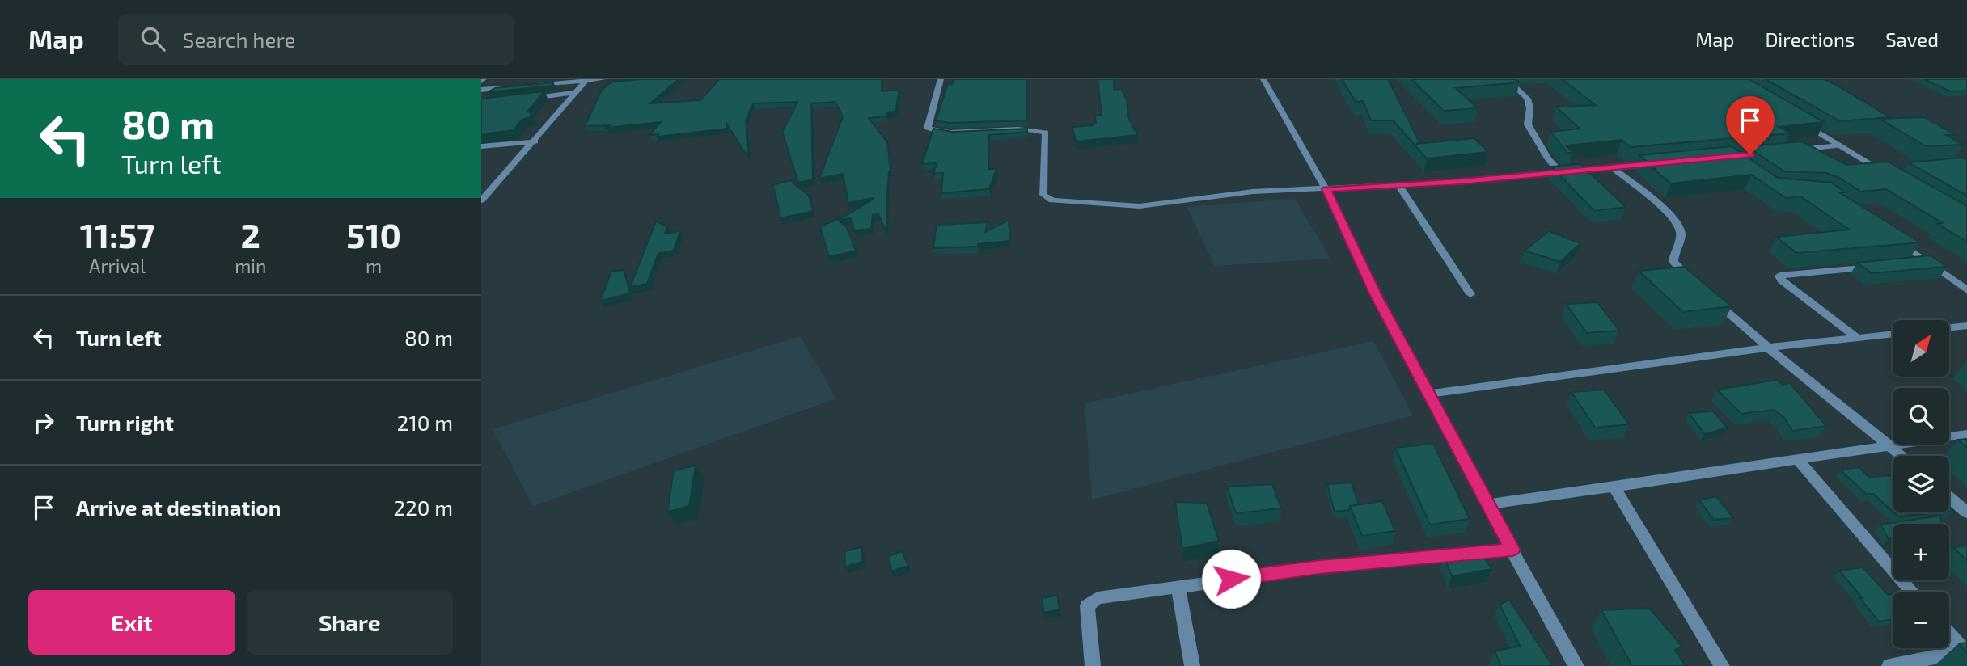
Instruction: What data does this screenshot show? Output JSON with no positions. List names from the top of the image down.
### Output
{
  "north": "top right",
  "page": {
    "header": "Map",
    "search": "Search here",
    "nav": ["Map", "Directions", "Saved"],
    "turn": ["80 m", "Turn left"],
    "eta": [
      "11:57",
      "Arrival",
      "2",
      "min",
      "510",
      "m"
    ],
    "list": [
      {
        "name": "Turn left",
        "value": "80 m"
      },
      {
        "name": "Turn right",
        "value": "210 m"
      },
      {
        "name": "Arrive at destination",
        "value": "220 m"
      }
    ],
    "map_buttons": ["+", "−"],
    "buttons": ["Exit", "Share"]
  }
}
